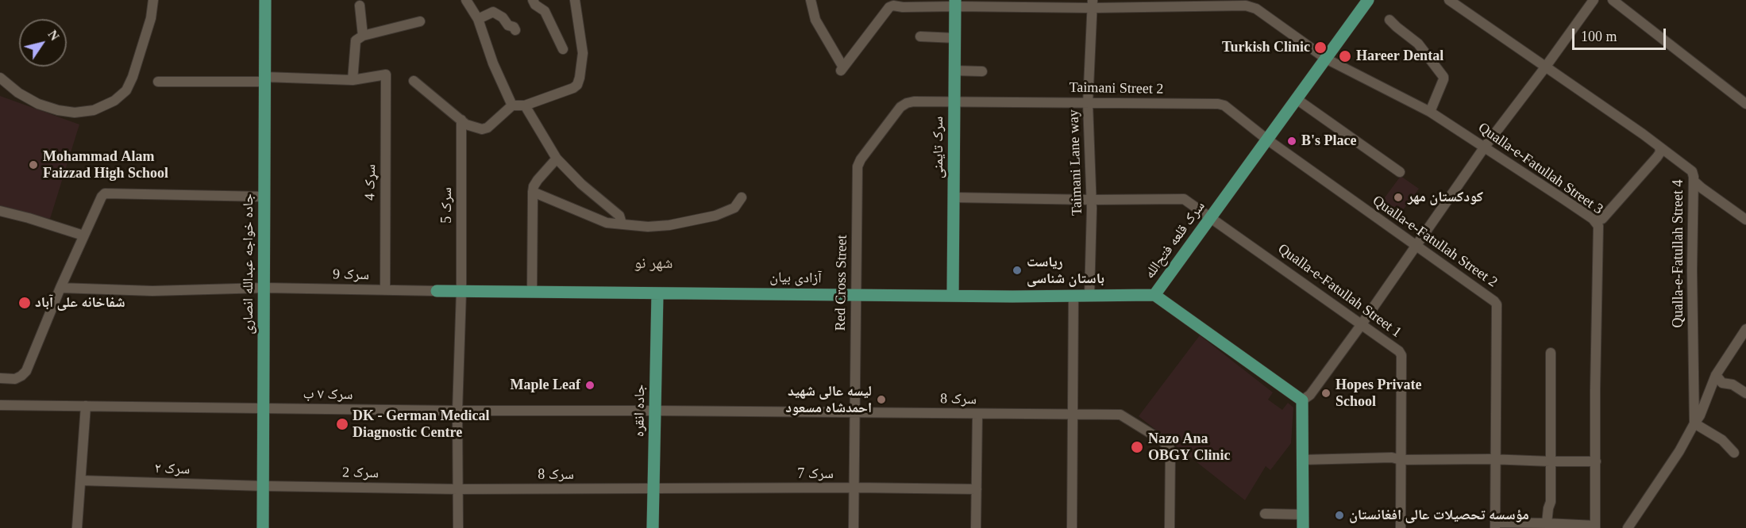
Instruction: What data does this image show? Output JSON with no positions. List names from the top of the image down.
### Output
{
  "streets": {
    "main road": [
      "سرک تایمنی",
      "سرک قلعه فتح‌الله",
      "جاده خواجه عبدالله انصاری",
      "آزادی بیان",
      "جاده انقره"
    ],
    "street": [
      "Taimani Street 2",
      "Taimani Lane way",
      "Qualla-e-Fatullah Street 3",
      "سړک 4",
      "سرک 5",
      "Qualla-e-Fatullah Street 2",
      "Qualla-e-Fatullah Street 4",
      "سرک 9",
      "Red Cross Street",
      "Qualla-e-Fatullah Street 1",
      "سرک ۷ ب",
      "سرک 8",
      "سرک ۲",
      "سرک 2",
      "سرک 7"
    ]
  },
  "crossings": [
    ["Taimani Street 2", "سرک تایمنی"],
    ["Taimani Street 2", "Taimani Lane way"],
    ["Taimani Street 2", "سرک قلعه فتح‌الله"],
    ["Taimani Street 2", "Qualla-e-Fatullah Street 2"],
    ["Taimani Street 2", "Red Cross Street"],
    ["سرک تایمنی", "Qualla-e-Fatullah Street 3"],
    ["سرک تایمنی", "آزادی بیان"],
    ["سرک تایمنی", "Red Cross Street"],
    ["سرک تایمنی", "Qualla-e-Fatullah Street 1"],
    ["Taimani Lane way", "Qualla-e-Fatullah Street 3"],
    ["Taimani Lane way", "آزادی بیان"],
    ["Taimani Lane way", "Qualla-e-Fatullah Street 1"],
    ["Qualla-e-Fatullah Street 3", "سرک قلعه فتح‌الله"],
    ["سړک 4", "سرک 9"],
    ["سرک 5", "آزادی بیان"],
    ["سرک 5", "سرک ۷ ب"],
    ["سرک 5", "سرک 8"],
    ["سرک 5", "سرک 2"],
    ["سرک قلعه فتح‌الله", "Qualla-e-Fatullah Street 2"],
    ["سرک قلعه فتح‌الله", "آزادی بیان"],
    ["سرک قلعه فتح‌الله", "Qualla-e-Fatullah Street 1"],
    ["جاده خواجه عبدالله انصاری", "سرک 9"],
    ["جاده خواجه عبدالله انصاری", "سرک ۷ ب"],
    ["جاده خواجه عبدالله انصاری", "سرک ۲"],
    ["جاده خواجه عبدالله انصاری", "سرک 2"],
    ["سرک 9", "آزادی بیان"],
    ["آزادی بیان", "Red Cross Street"],
    ["آزادی بیان", "جاده انقره"],
    ["Red Cross Street", "سرک 8"],
    ["Red Cross Street", "سرک 7"],
    ["سرک ۷ ب", "سرک 8"],
    ["سرک ۷ ب", "جاده انقره"],
    ["سرک 8", "جاده انقره"],
    ["سرک 8", "سرک 2"],
    ["سرک 8", "سرک 7"],
    ["جاده انقره", "سرک 7"],
    ["سرک ۲", "سرک 2"]
  ],
  "districts": ["شهر نو"],
  "places": [
    "Turkish Clinic",
    "Hareer Dental",
    "B's Place",
    "Mohammad Alam Faizzad High School",
    "کودکستان مهر",
    "ریاست باستان شناسی",
    "شفاخانه علی آباد",
    "Maple Leaf",
    "Hopes Private School",
    "لیسه عالی شهید احمدشاه مسعود",
    "DK - German Medical Diagnostic Centre",
    "Nazo Ana OBGY Clinic",
    "مؤسسه تحصیلات عالی افغانستان"
  ],
  "scale_bar": "100 m",
  "north": "top right"
}
